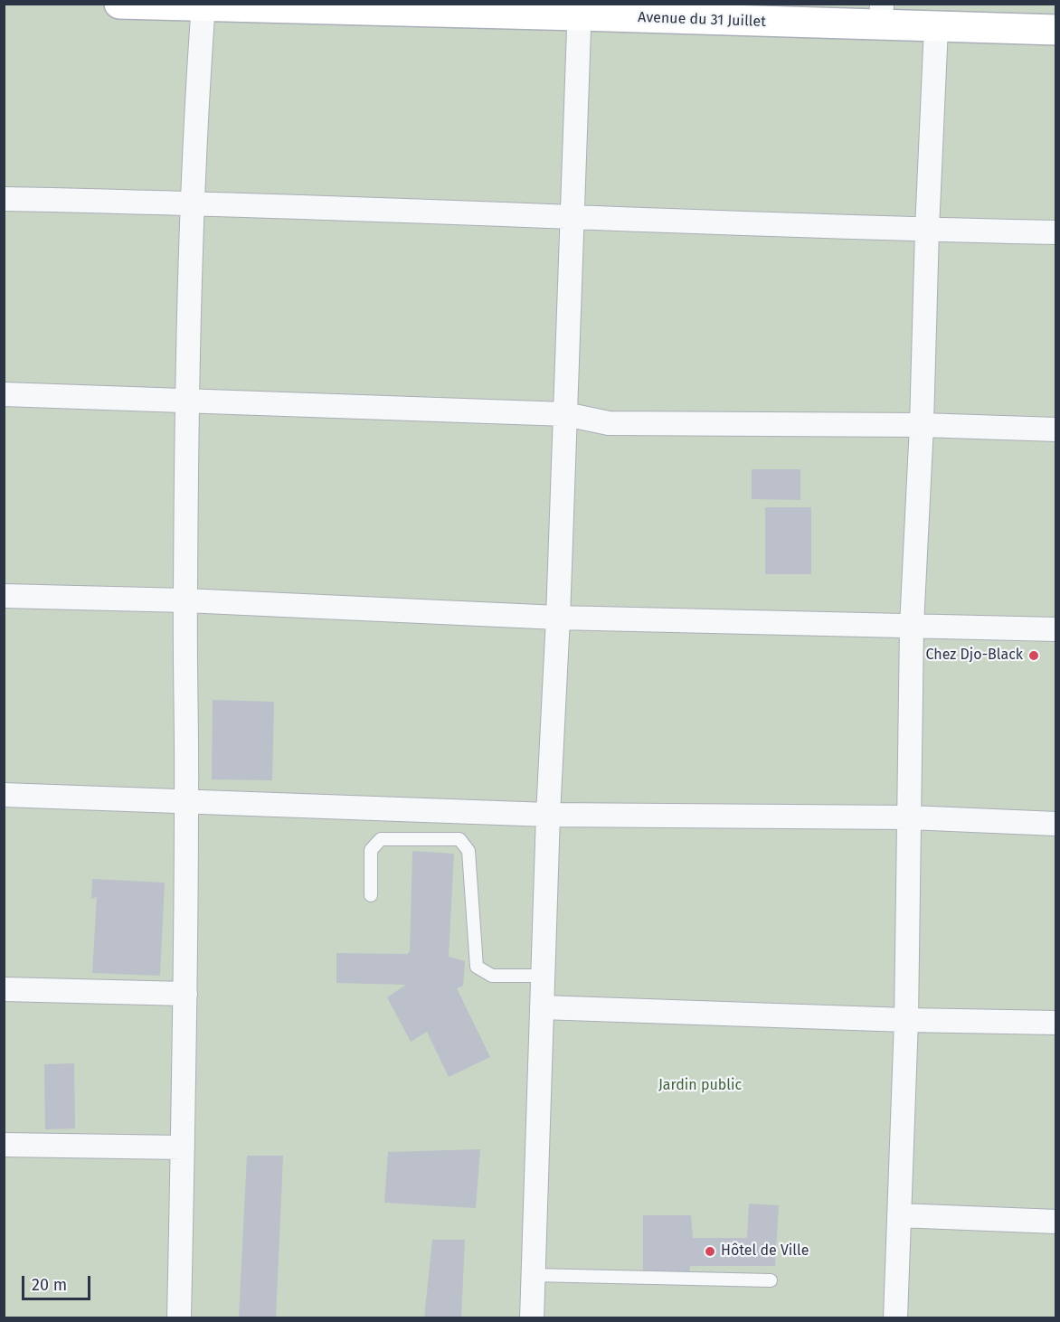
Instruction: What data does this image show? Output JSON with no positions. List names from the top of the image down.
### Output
{
  "streets": {
    "street": ["Avenue du 31 Juillet"]
  },
  "parks": ["Jardin public"],
  "places": ["Chez Djo-Black", "Hôtel de Ville"],
  "scale_bar": "20 m"
}
